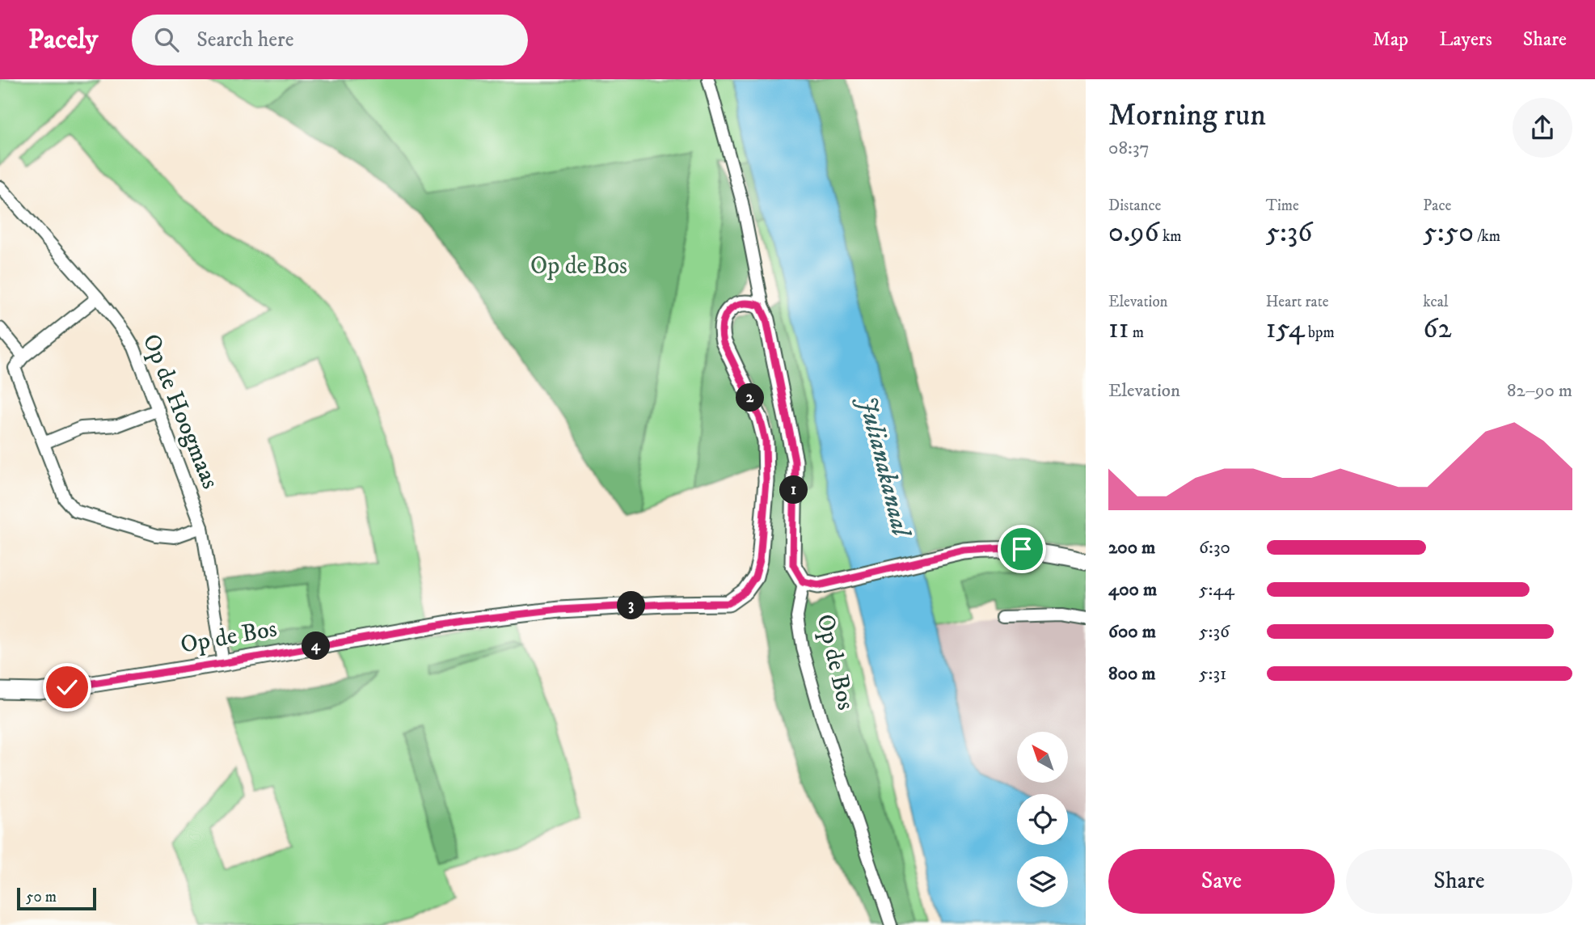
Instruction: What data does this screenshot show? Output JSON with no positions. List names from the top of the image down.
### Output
{
  "streets": {
    "street": ["Op de Hoogmaas", "Op de Bos"]
  },
  "crossings": [
    ["Op de Hoogmaas", "Op de Bos"]
  ],
  "water": ["Julianakanaal"],
  "parks": ["Op de Bos"],
  "scale_bar": "50 m",
  "north": "top left",
  "page": {
    "header": "Pacely",
    "search": "Search here",
    "nav": ["Map", "Layers", "Share"],
    "heading": ["Morning run", "08:37"],
    "stats": [
      ["Distance", "0.96 km"],
      ["Time", "5:36"],
      ["Pace", "5:50 /km"],
      ["Elevation", "11 m"],
      ["Heart rate", "154 bpm"],
      ["kcal", "62"]
    ],
    "chart": ["Elevation", "82–90 m"],
    "pins": [
      "2",
      "1",
      "3",
      "4"
    ],
    "list": [
      {
        "name": "200 m",
        "note": "6:30"
      },
      {
        "name": "400 m",
        "note": "5:44"
      },
      {
        "name": "600 m",
        "note": "5:36"
      },
      {
        "name": "800 m",
        "note": "5:31"
      }
    ],
    "buttons": ["Save", "Share"],
    "scale": "50 m"
  }
}
